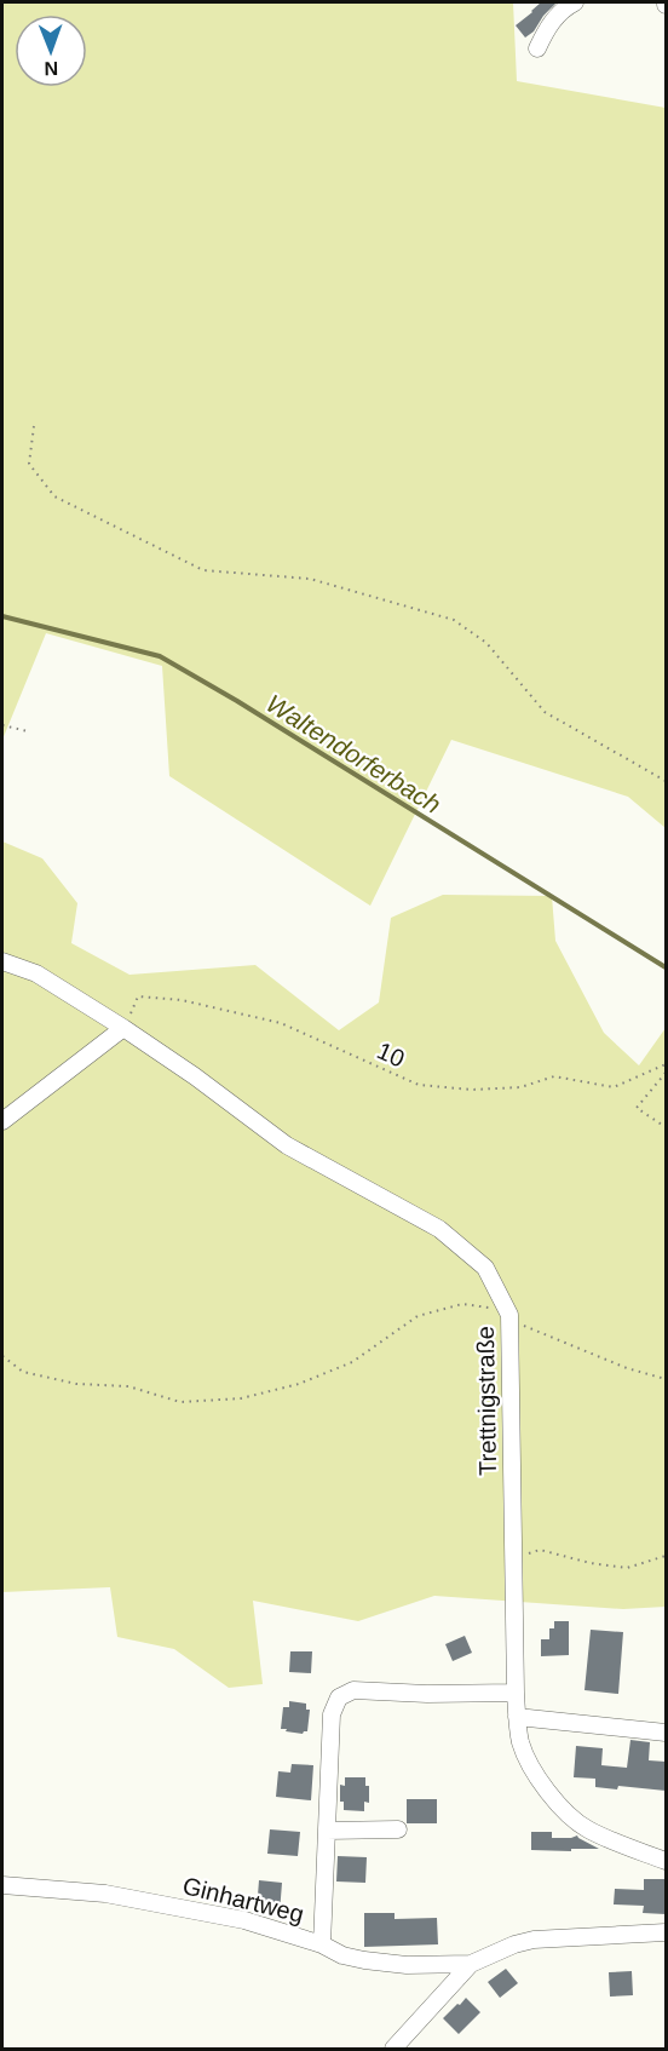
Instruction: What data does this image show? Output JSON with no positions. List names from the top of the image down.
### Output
{
  "streets": {
    "street": ["Trettnigstraße", "Ginhartweg"],
    "path": ["10"]
  },
  "crossings": [
    ["10", "Trettnigstraße"]
  ],
  "water": ["Waltendorferbach"],
  "north": "bottom"
}
